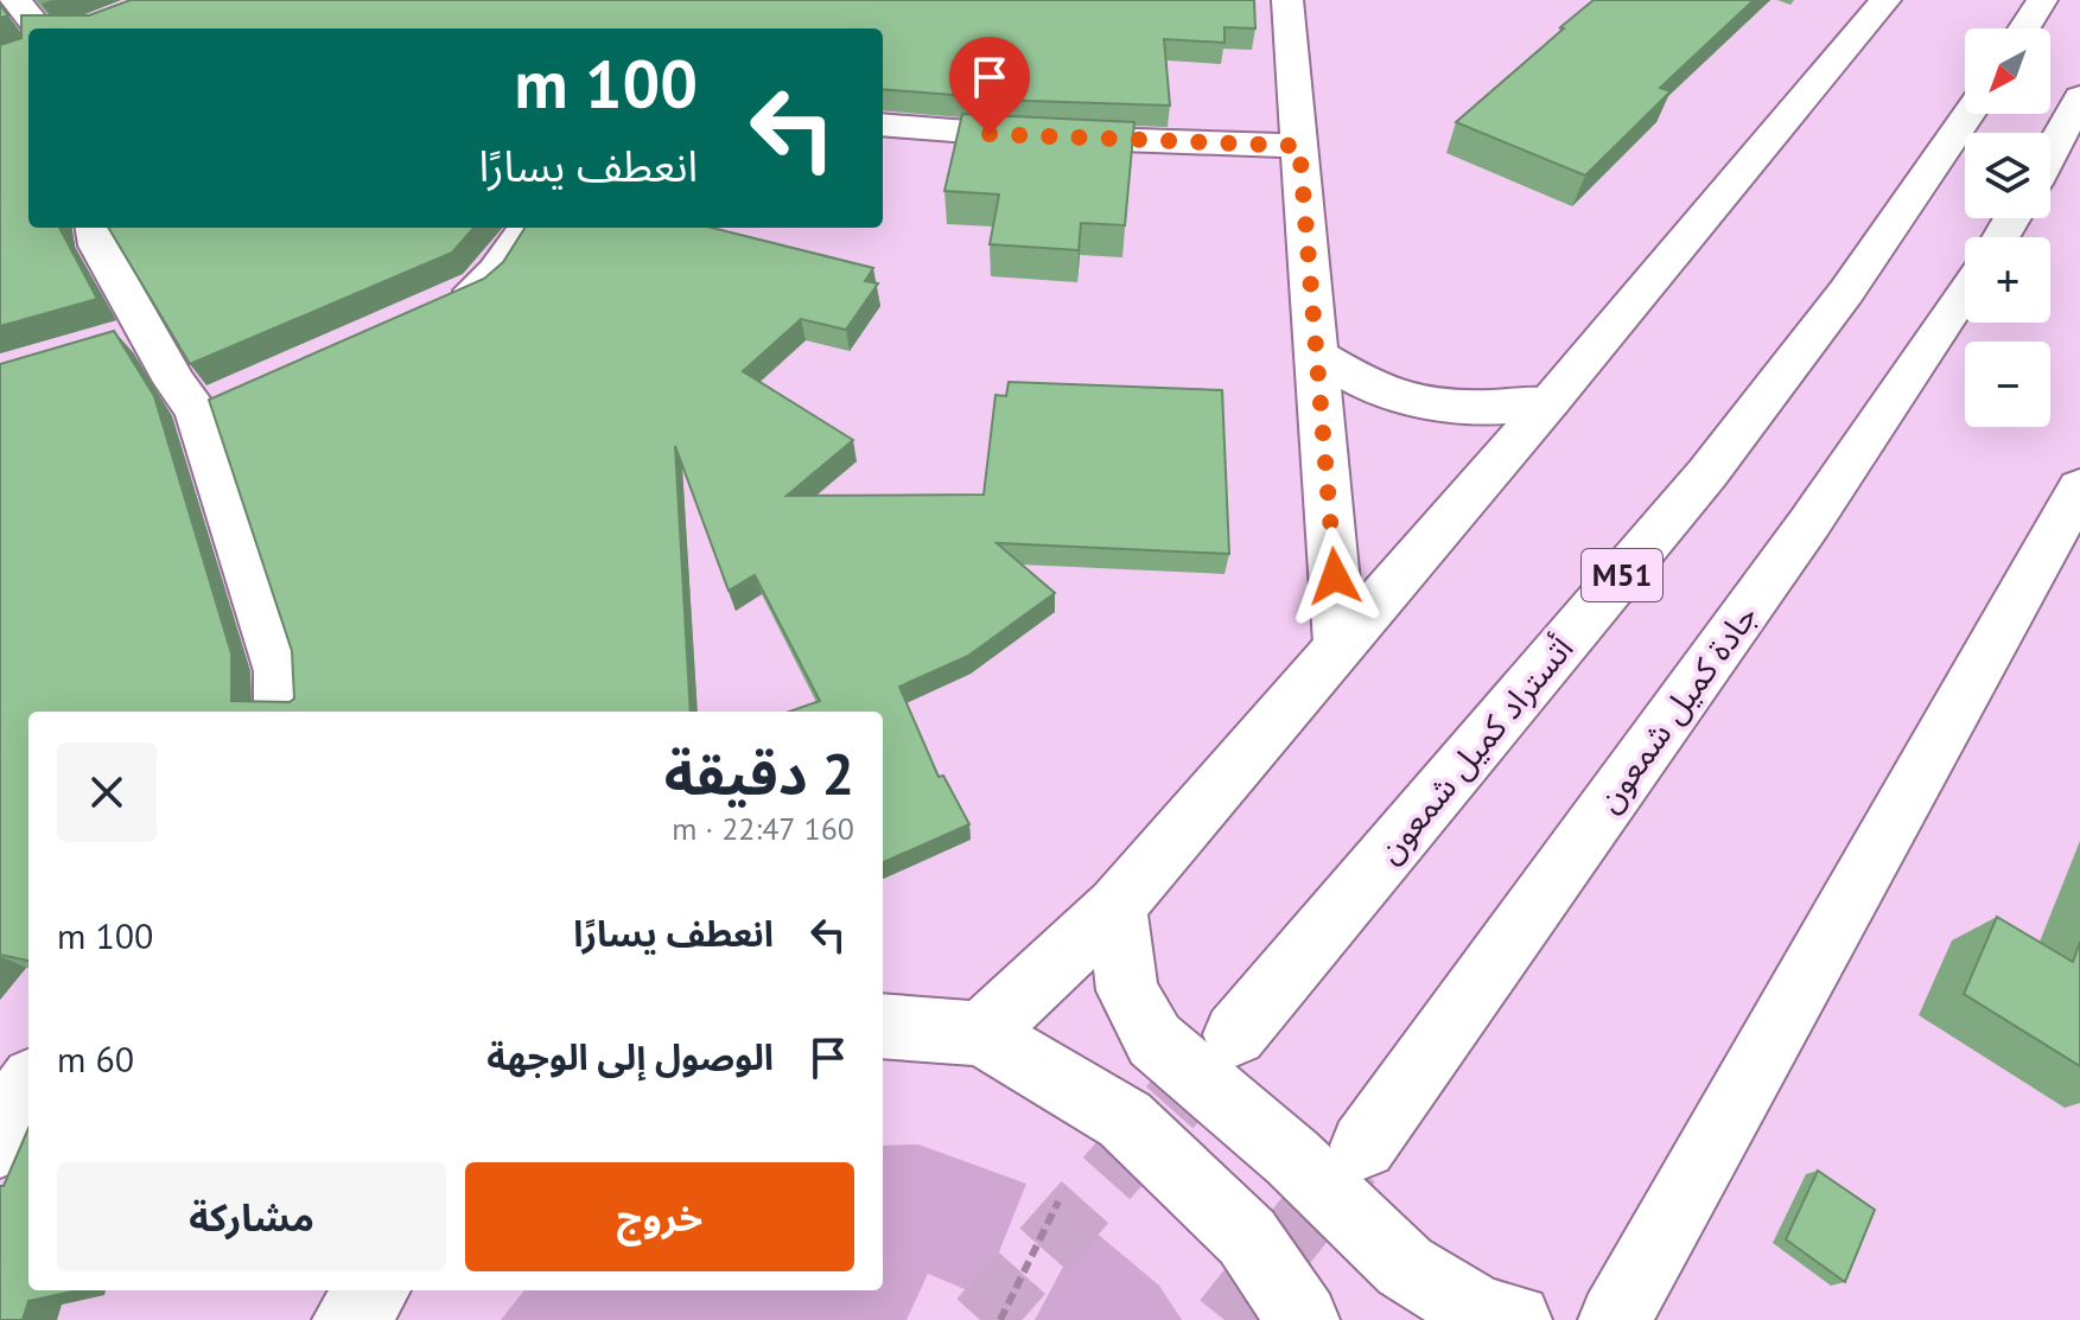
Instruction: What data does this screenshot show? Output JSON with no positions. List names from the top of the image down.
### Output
{
  "streets": {
    "main road": ["M51", "جادة كميل شمعون", "أتستراد كميل شمعون"]
  },
  "north": "bottom left",
  "page": {
    "map_buttons": ["+", "−"],
    "turn": ["100 m", "انعطف يسارًا"],
    "heading": ["2 دقيقة", "160 m · 22:47"],
    "list": [
      {
        "name": "انعطف يسارًا",
        "value": "100 m"
      },
      {
        "name": "الوصول إلى الوجهة",
        "value": "60 m"
      }
    ],
    "buttons": ["خروج", "مشاركة"]
  }
}
